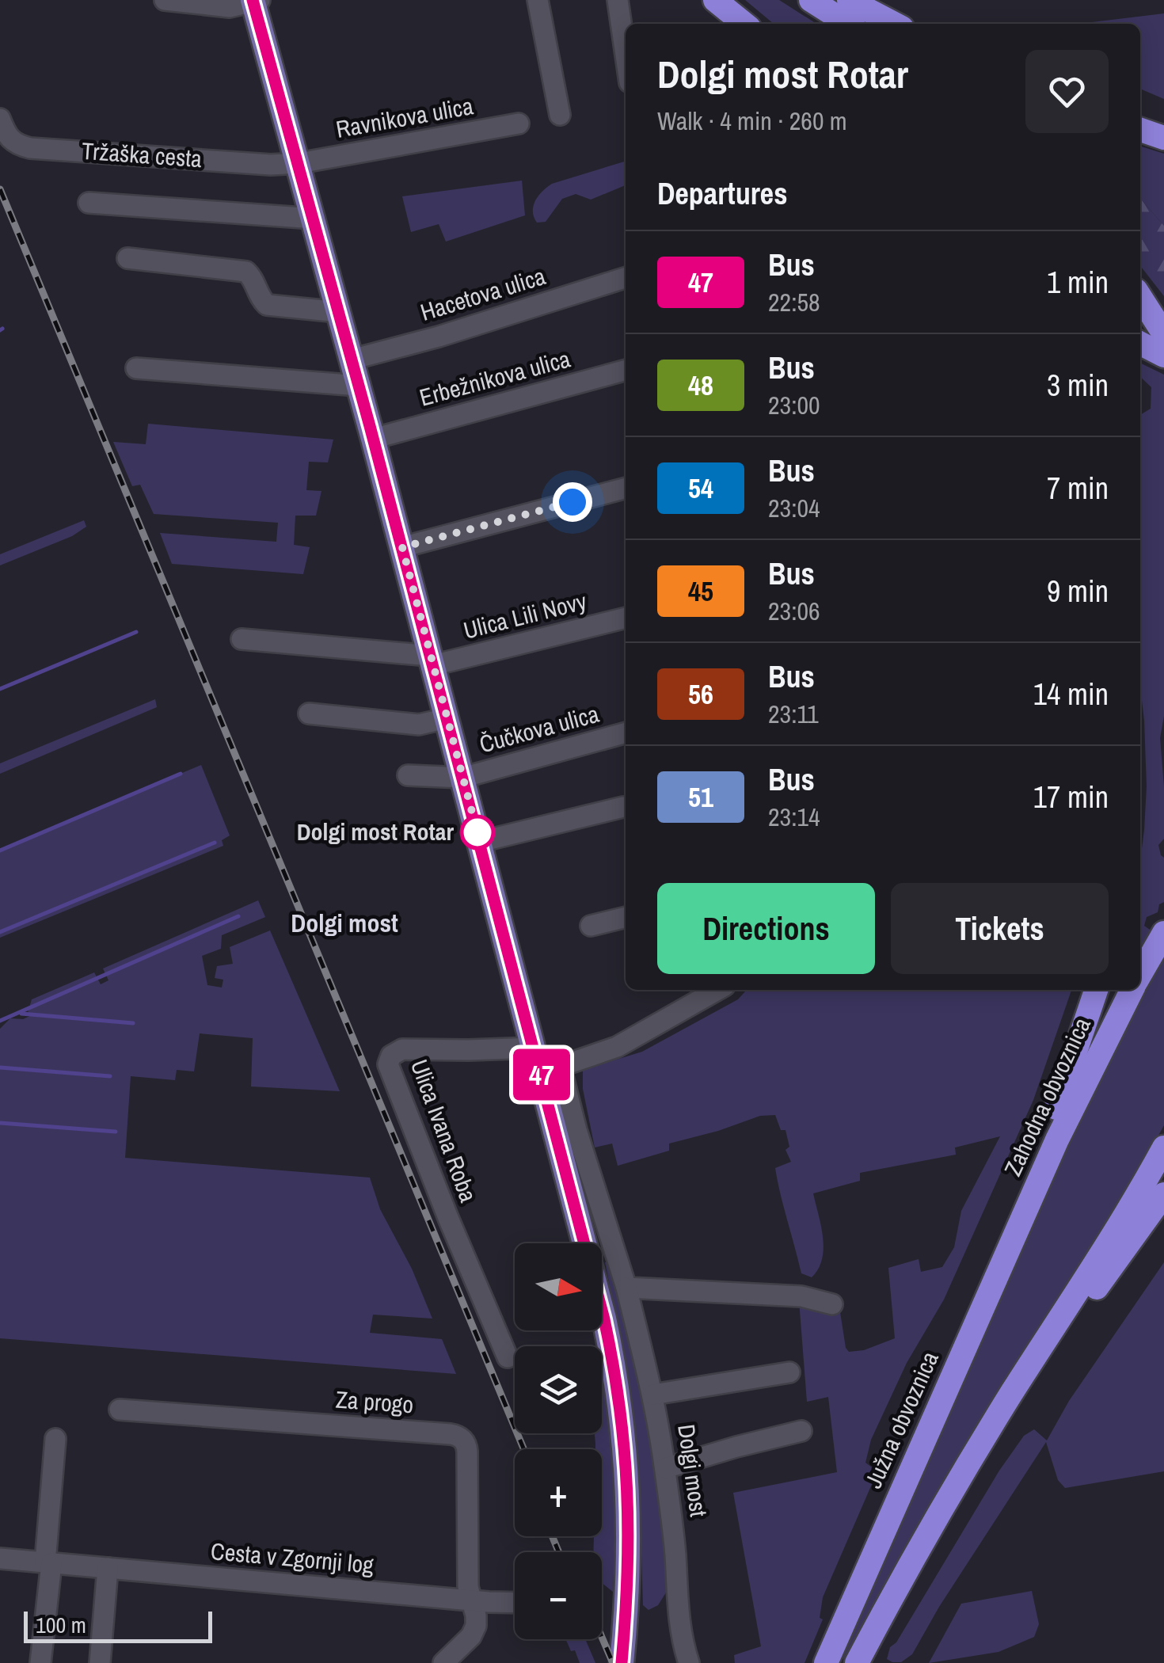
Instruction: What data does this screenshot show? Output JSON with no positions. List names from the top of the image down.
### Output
{
  "streets": {
    "highway": ["Zahodna obvoznica", "Južna obvoznica"],
    "street": [
      "Ravnikova ulica",
      "Tržaška cesta",
      "Hacetova ulica",
      "Erbežnikova ulica",
      "Ulica Lili Novy",
      "Čučkova ulica",
      "Ulica Ivana Roba",
      "Za progo",
      "Dolgi most",
      "Cesta v Zgornji log"
    ]
  },
  "crossings": [
    ["Ravnikova ulica", "Tržaška cesta"],
    ["Zahodna obvoznica", "Južna obvoznica"],
    ["Za progo", "Cesta v Zgornji log"]
  ],
  "districts": ["Dolgi most"],
  "places": ["Dolgi most Rotar"],
  "lines": ["bus line 47"],
  "scale_bar": "100 m",
  "north": "right",
  "page": {
    "on_map": "47",
    "heading": [
      ["Dolgi most Rotar", "Walk · 4 min · 260 m"],
      "Departures"
    ],
    "list": [
      {
        "mark": "47",
        "name": "Bus",
        "note": "22:58",
        "value": "1 min"
      },
      {
        "mark": "48",
        "name": "Bus",
        "note": "23:00",
        "value": "3 min"
      },
      {
        "mark": "54",
        "name": "Bus",
        "note": "23:04",
        "value": "7 min"
      },
      {
        "mark": "45",
        "name": "Bus",
        "note": "23:06",
        "value": "9 min"
      },
      {
        "mark": "56",
        "name": "Bus",
        "note": "23:11",
        "value": "14 min"
      },
      {
        "mark": "51",
        "name": "Bus",
        "note": "23:14",
        "value": "17 min"
      }
    ],
    "buttons": ["Directions", "Tickets"],
    "map_buttons": ["+", "−"],
    "scale": "100 m"
  }
}
